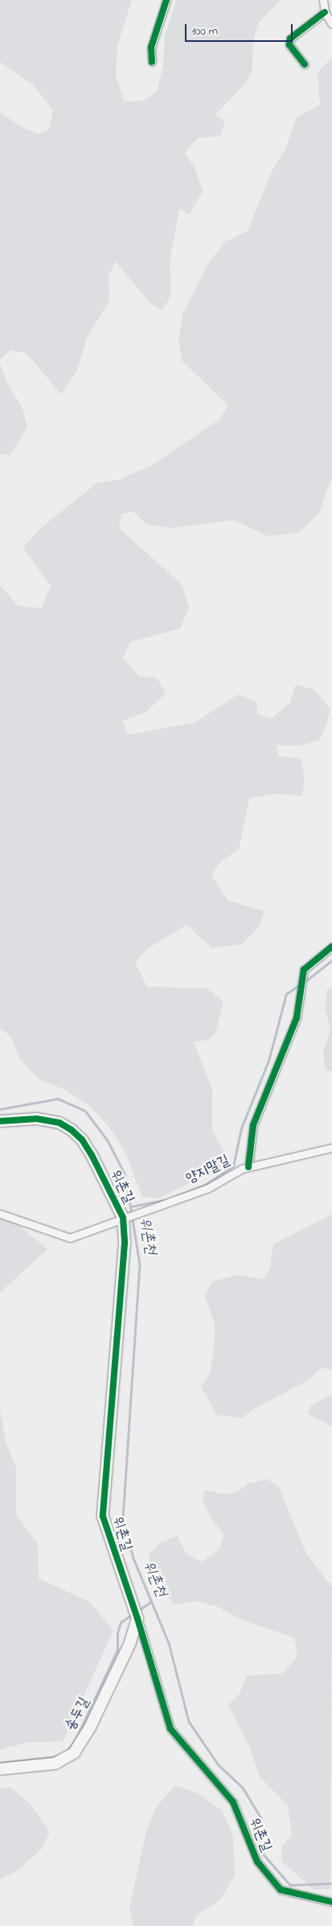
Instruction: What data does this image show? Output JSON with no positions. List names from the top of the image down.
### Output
{
  "streets": {
    "street": ["양지말길", "위촌길", "송두길"]
  },
  "crossings": [
    ["양지말길", "위촌길"],
    ["위촌길", "송두길"]
  ],
  "water": ["위촌천"],
  "scale_bar": "100 m"
}
